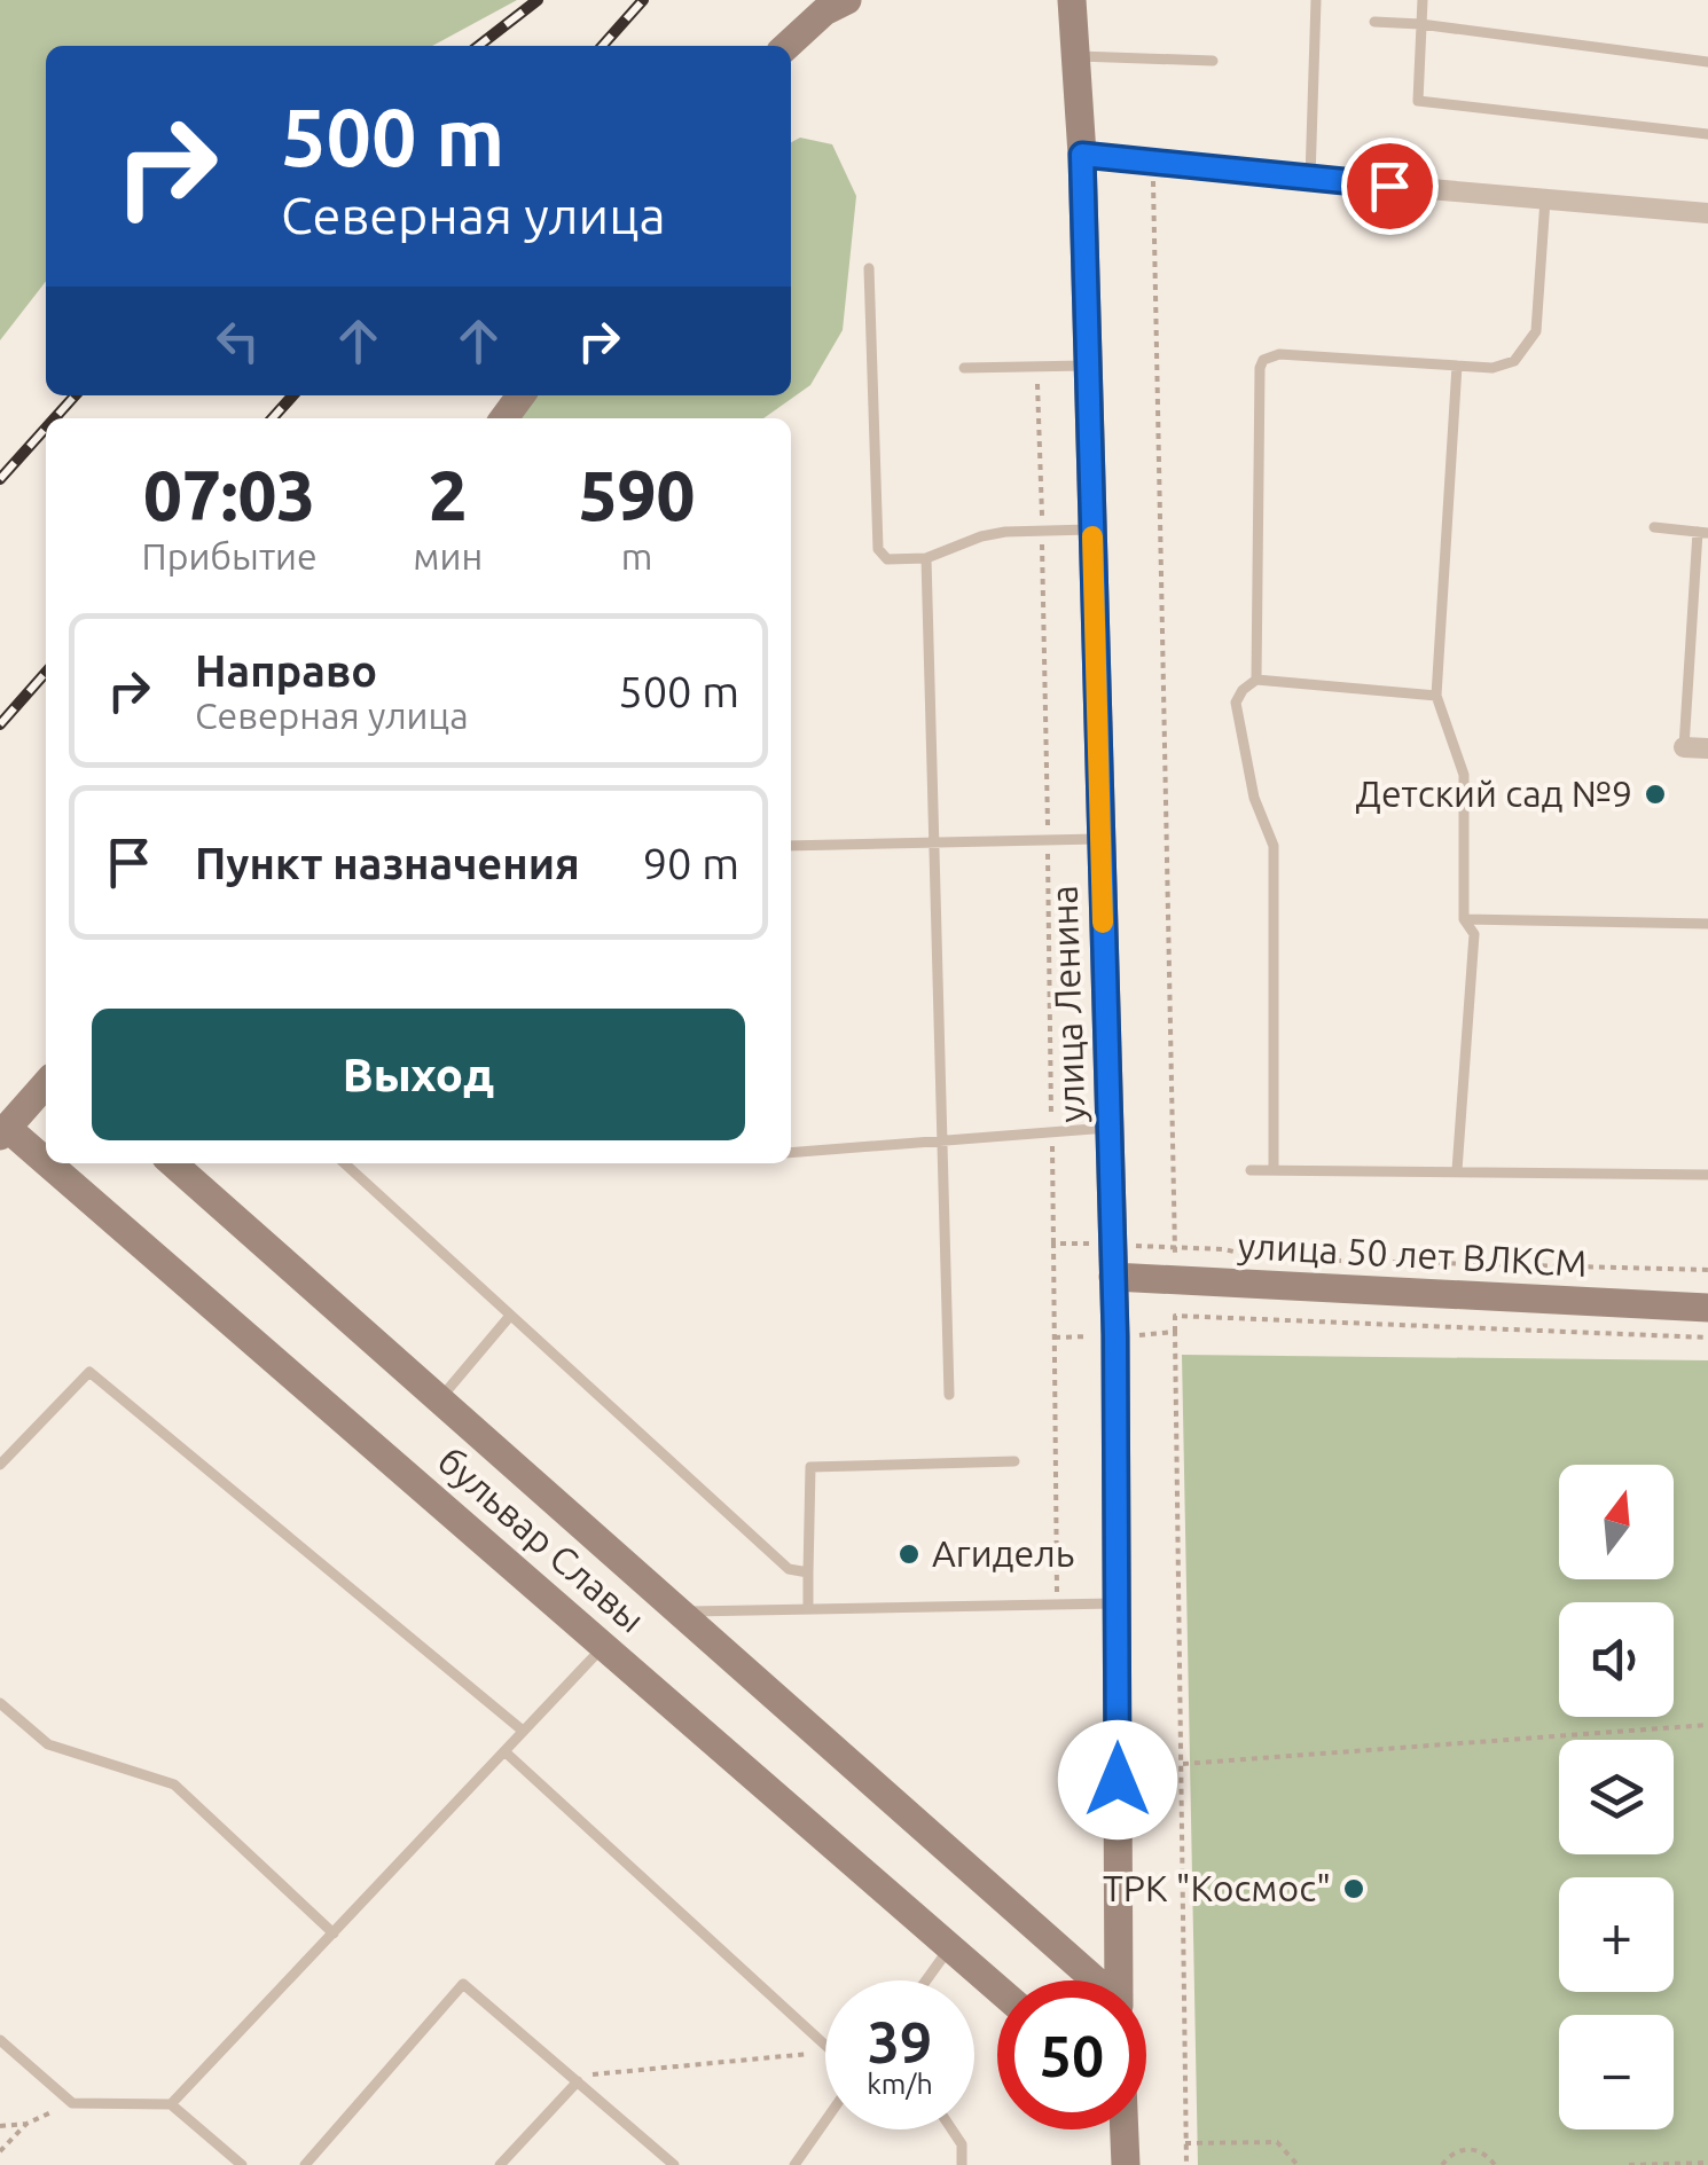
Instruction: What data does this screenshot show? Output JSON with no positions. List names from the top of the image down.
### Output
{
  "streets": {
    "street": ["улица Ленина", "улица 50 лет ВЛКСМ", "бульвар Славы"]
  },
  "crossings": [
    ["улица Ленина", "улица 50 лет ВЛКСМ"]
  ],
  "places": ["Детский сад №9", "Агидель", "ТРК \"Космос\""],
  "north": "top",
  "page": {
    "turn": ["500 m", "Северная улица"],
    "eta": [
      "07:03",
      "Прибытие",
      "2",
      "мин",
      "590",
      "m"
    ],
    "list": [
      {
        "name": "Направо",
        "note": "Северная улица",
        "value": "500 m"
      },
      {
        "name": "Пункт назначения",
        "value": "90 m"
      }
    ],
    "buttons": "Выход",
    "map_buttons": ["+", "−"],
    "speed": "39 km/h",
    "limit": "50"
  }
}
